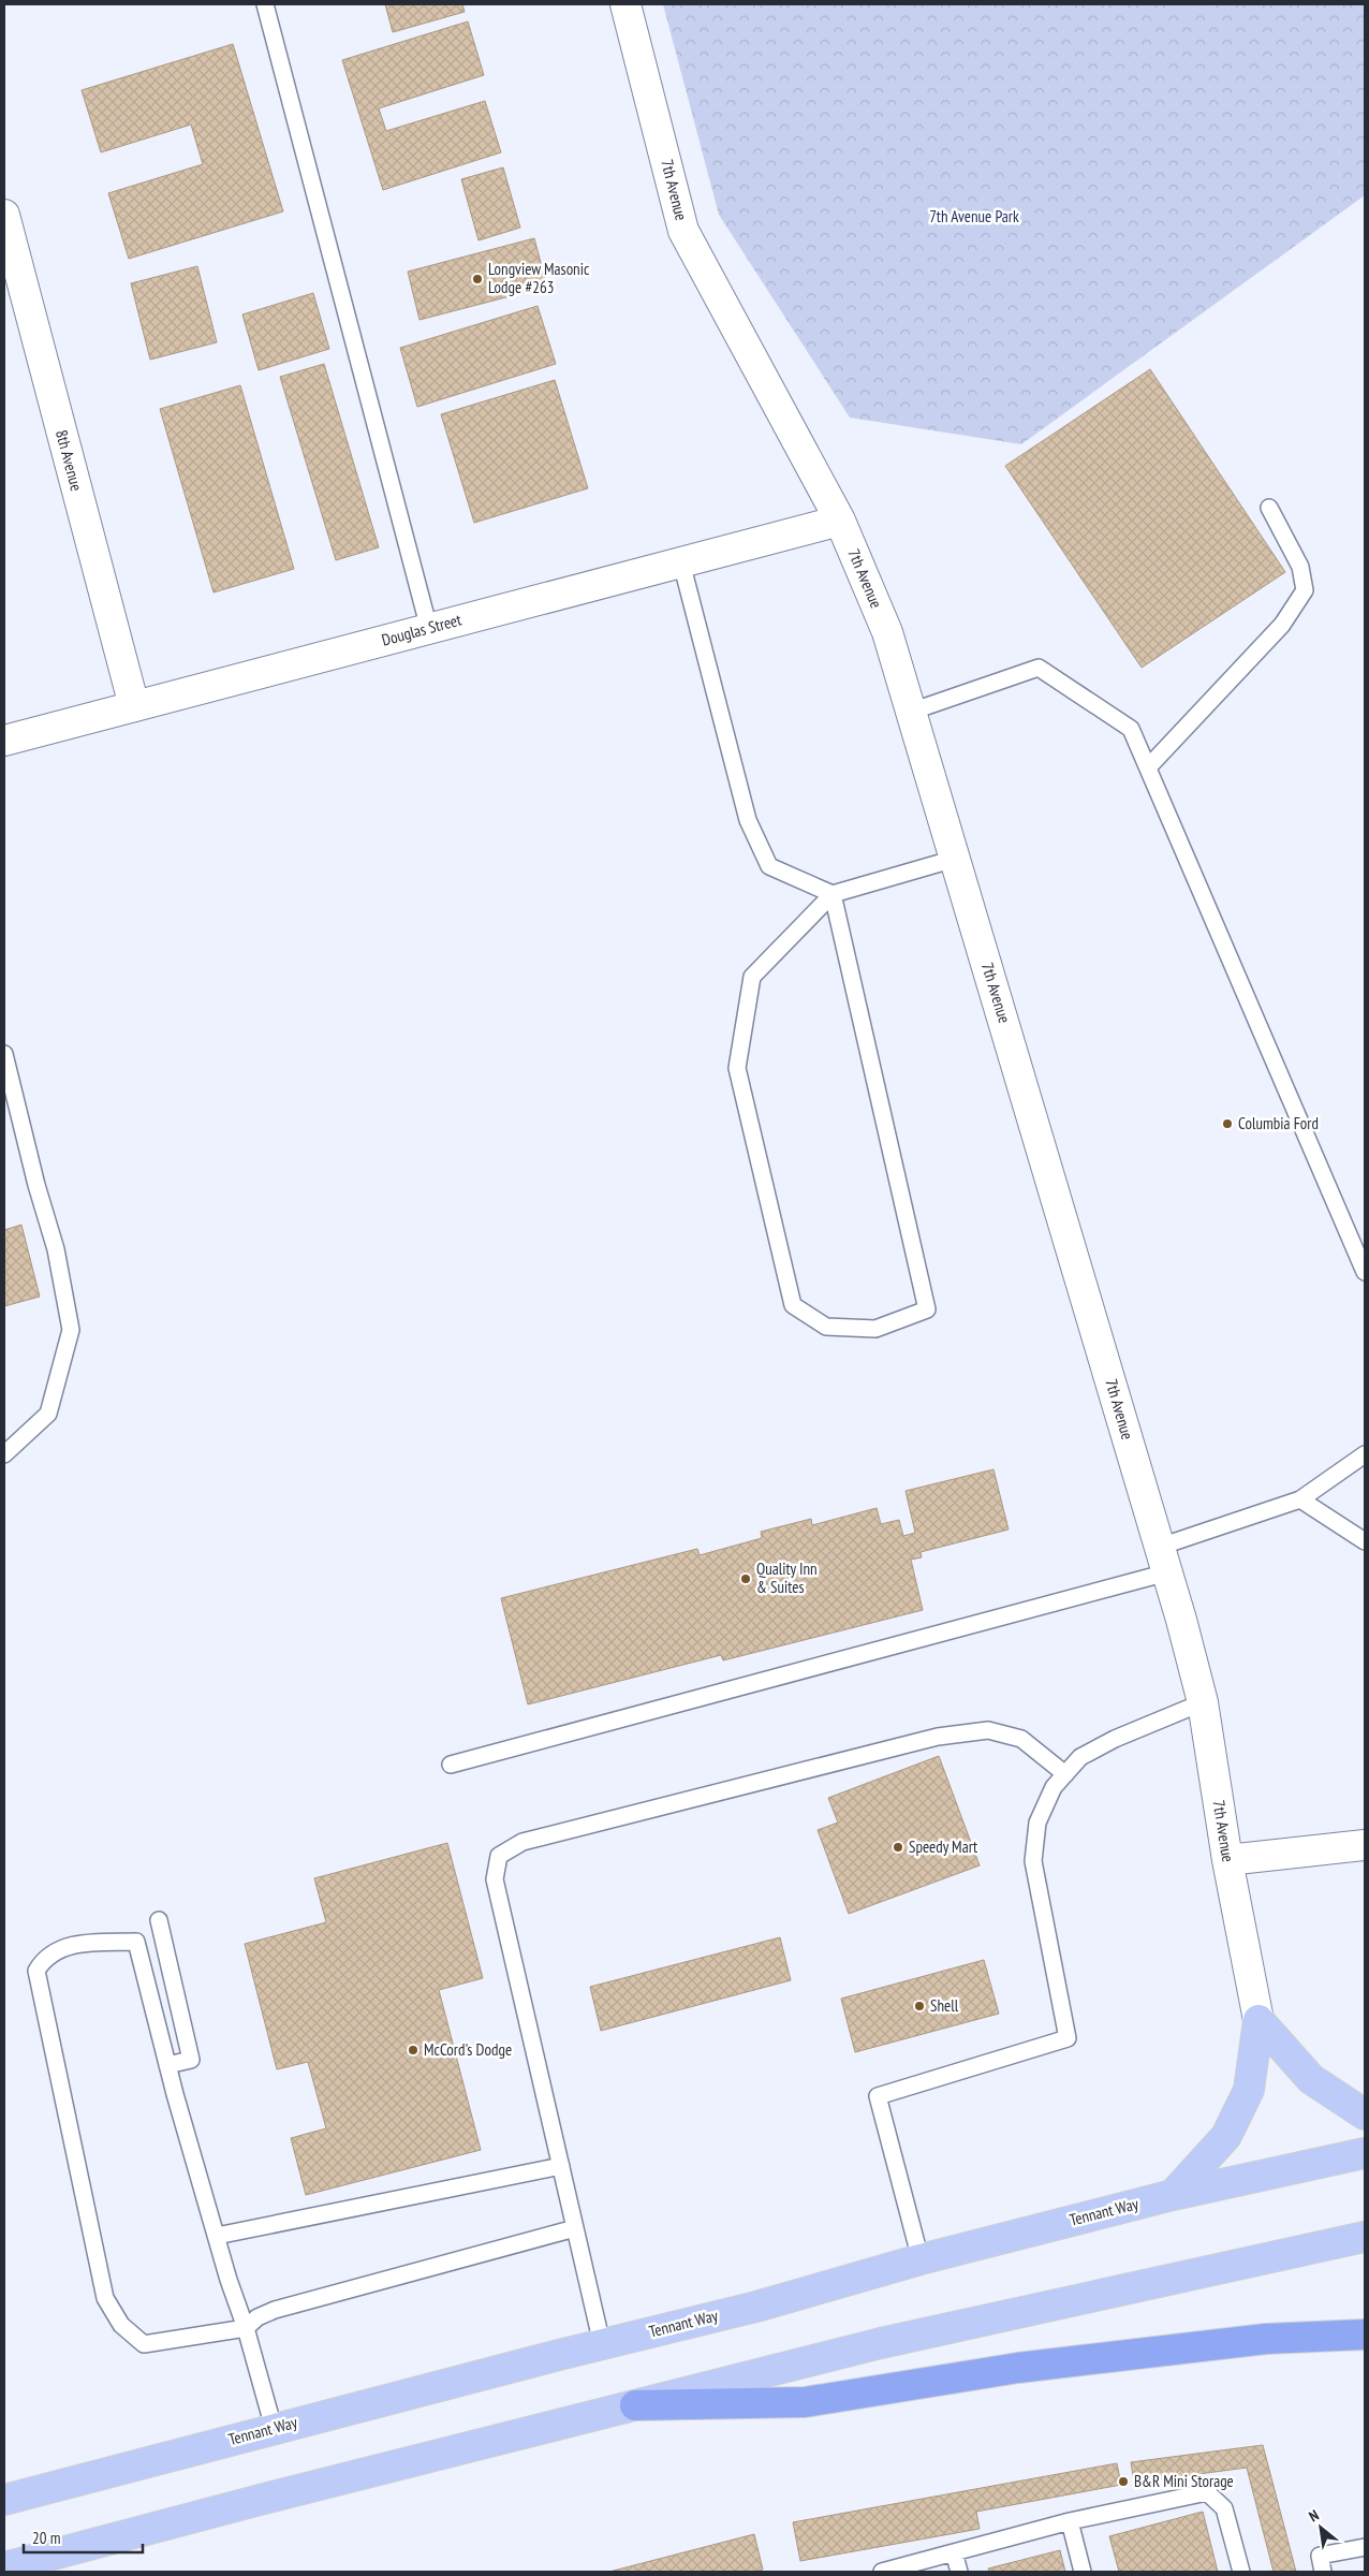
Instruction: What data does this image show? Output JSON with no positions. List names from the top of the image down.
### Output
{
  "streets": {
    "main road": ["Tennant Way"],
    "street": ["7th Avenue", "8th Avenue", "Douglas Street"]
  },
  "crossings": [
    ["7th Avenue", "Douglas Street"],
    ["8th Avenue", "Douglas Street"]
  ],
  "parks": ["7th Avenue Park"],
  "places": [
    "Longview Masonic Lodge #263",
    "Columbia Ford",
    "Quality Inn & Suites",
    "Speedy Mart",
    "Shell",
    "McCord's Dodge",
    "B&R Mini Storage"
  ],
  "scale_bar": "20 m",
  "north": "top left"
}
